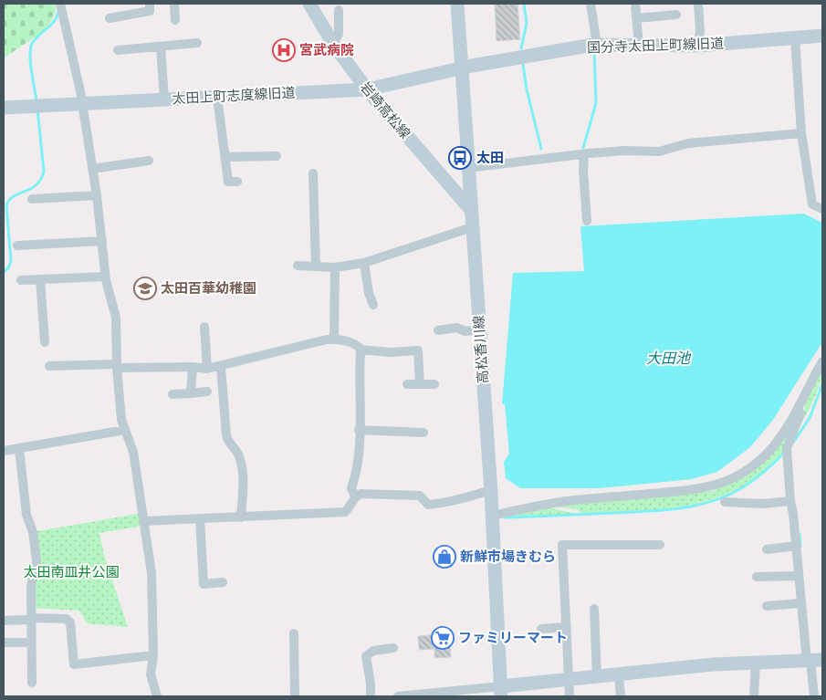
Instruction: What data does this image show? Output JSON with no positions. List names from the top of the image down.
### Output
{
  "streets": {
    "street": [
      "国分寺太田上町線旧道",
      "太田上町志度線旧道",
      "岩崎高松線",
      "高松香川線"
    ]
  },
  "crossings": [
    ["国分寺太田上町線旧道", "太田上町志度線旧道"],
    ["国分寺太田上町線旧道", "高松香川線"],
    ["太田上町志度線旧道", "岩崎高松線"],
    ["太田上町志度線旧道", "高松香川線"],
    ["岩崎高松線", "高松香川線"]
  ],
  "water": ["大田池"],
  "parks": ["太田南皿井公園"],
  "places": {
    "hospital": ["宮武病院"],
    "bus stop": ["太田"],
    "school or university": ["太田百華幼稚園"],
    "shop": ["新鮮市場きむら"],
    "supermarket": ["ファミリーマート"]
  }
}
